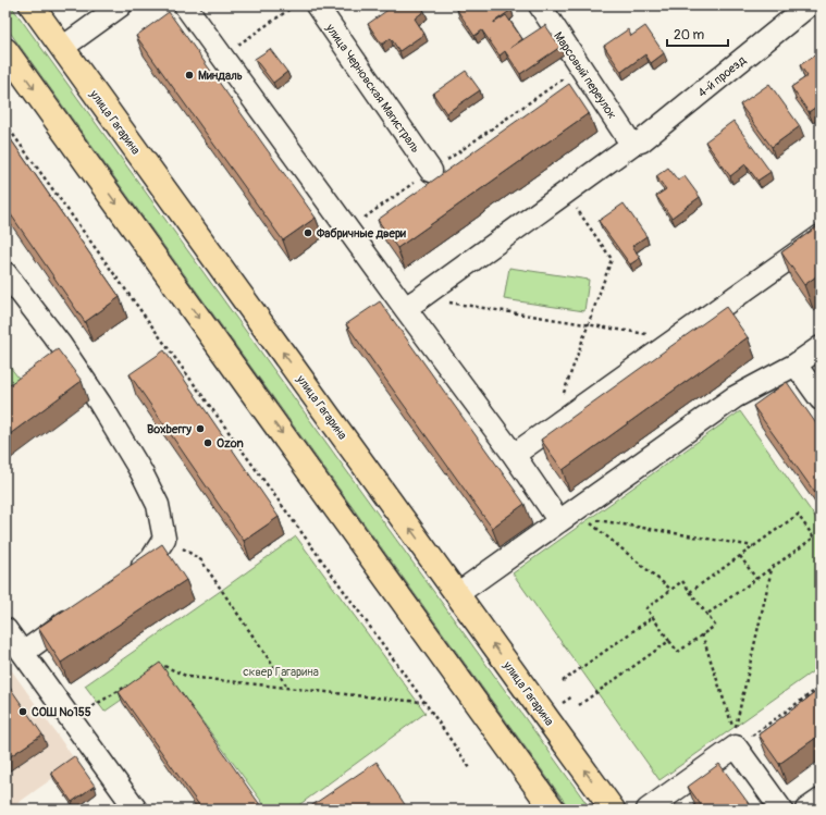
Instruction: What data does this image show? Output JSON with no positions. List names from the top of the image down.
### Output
{
  "streets": {
    "main road": ["улица Гагарина"],
    "street": ["Марсовый переулок", "4-й проезд", "улица Черновская Магистраль"]
  },
  "crossings": [
    ["Марсовый переулок", "4-й проезд"]
  ],
  "parks": ["сквер Гагарина"],
  "places": [
    "Миндаль",
    "Фабричные двери",
    "Boxberry",
    "Ozon",
    "СОШ №155"
  ],
  "scale_bar": "20 m"
}
